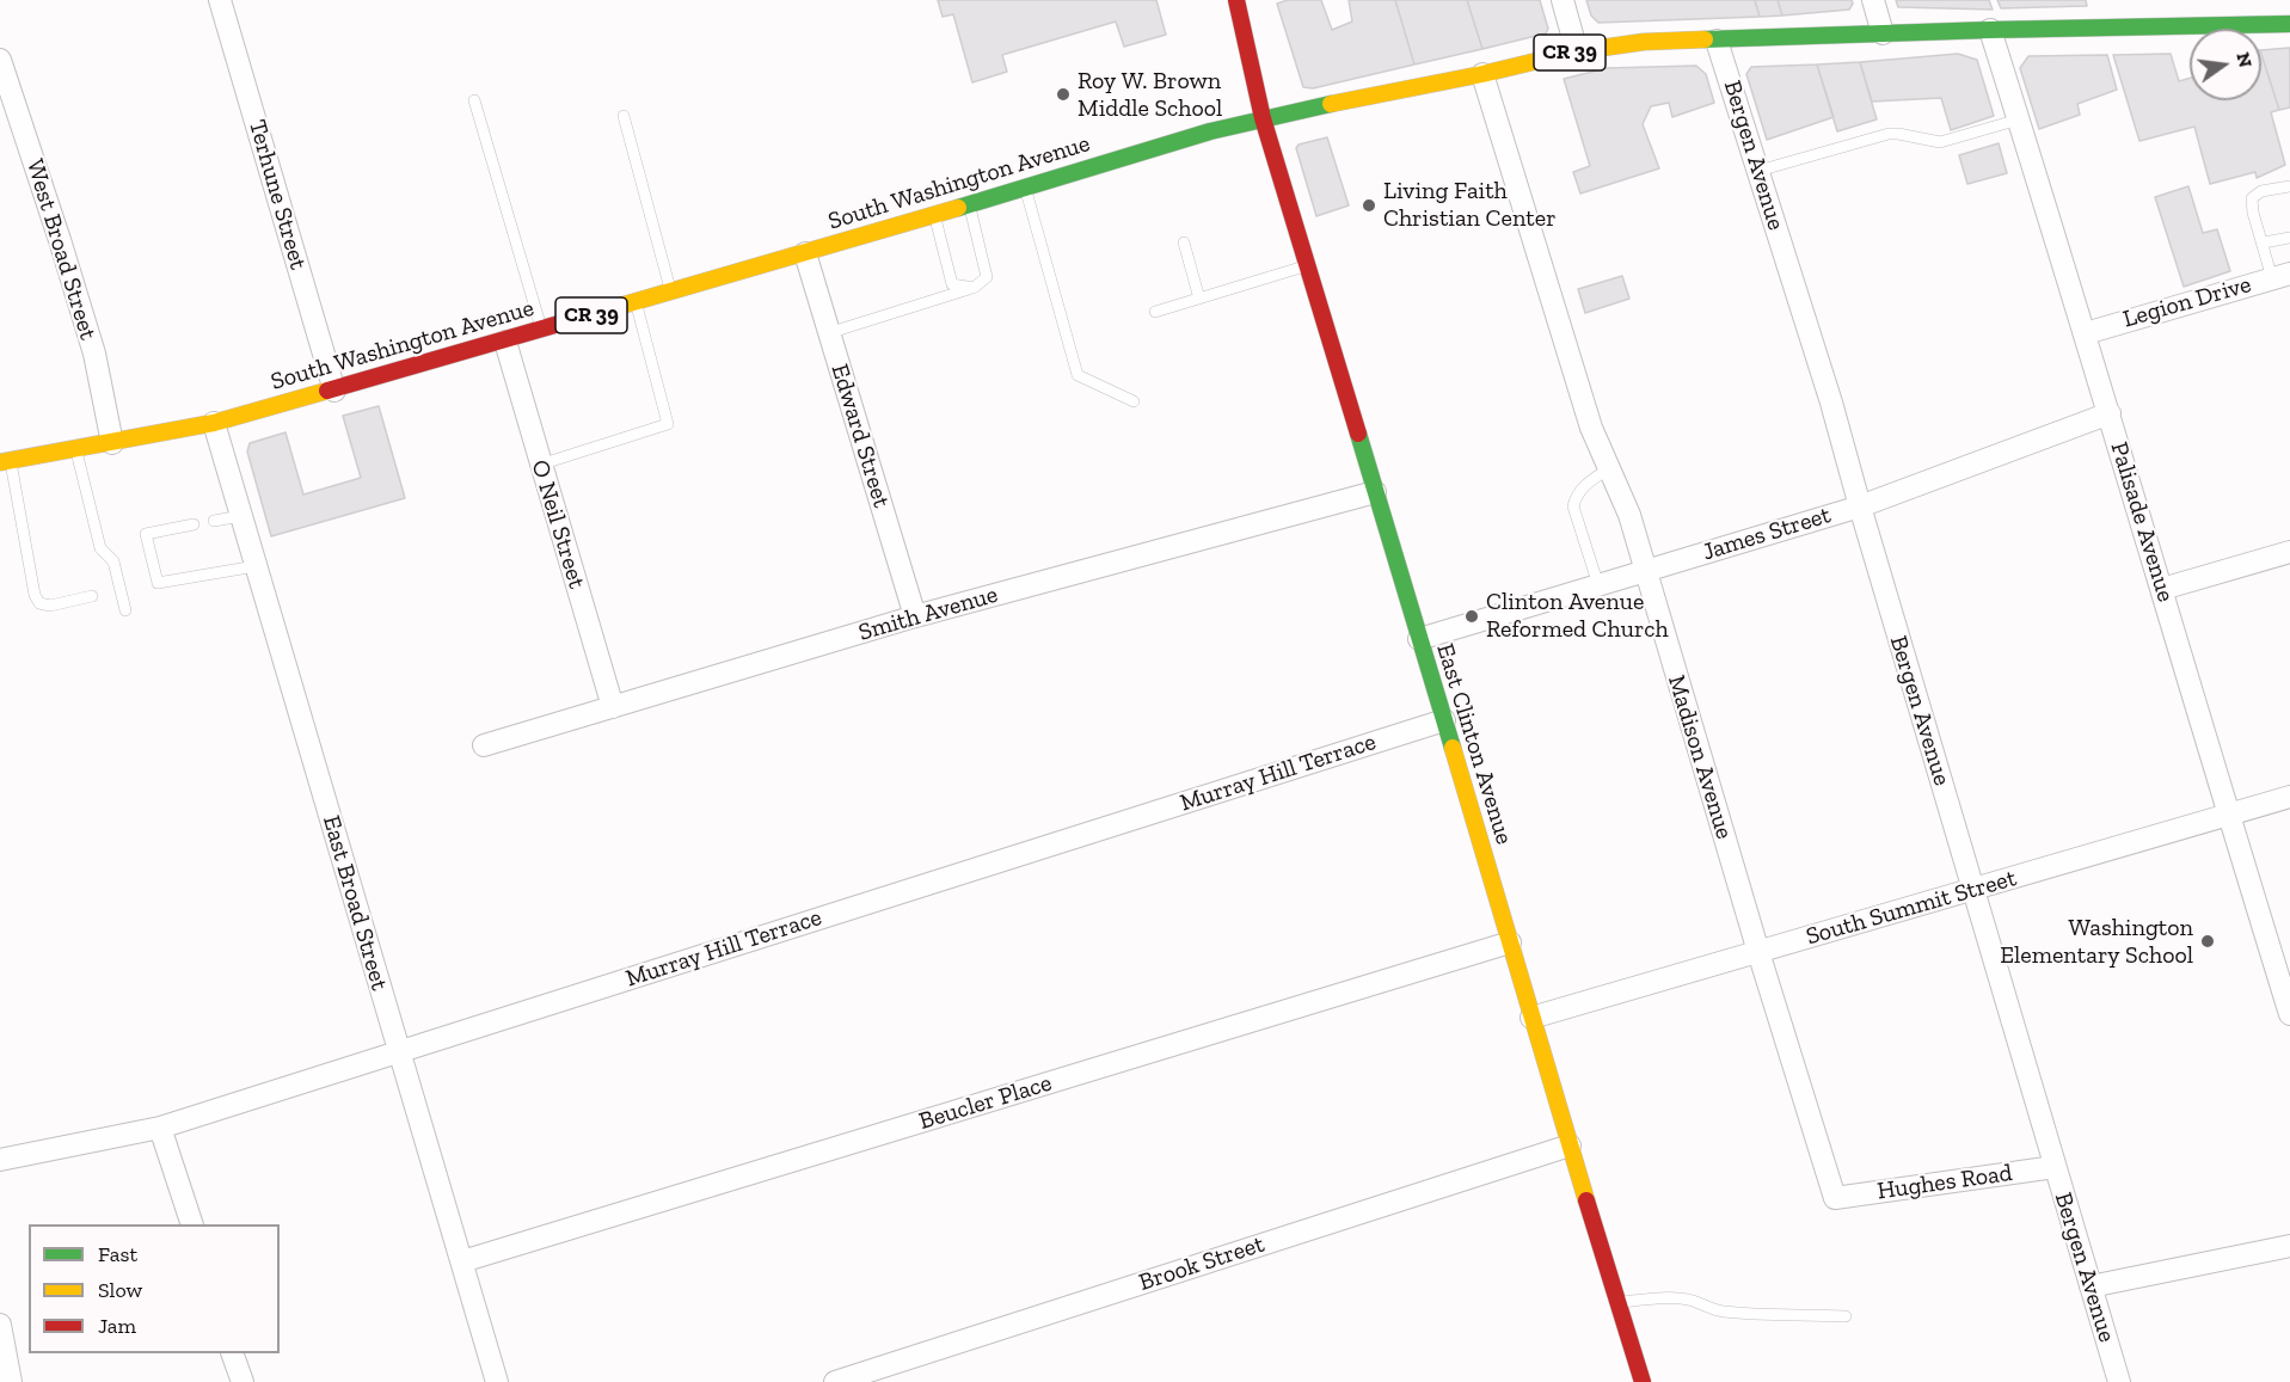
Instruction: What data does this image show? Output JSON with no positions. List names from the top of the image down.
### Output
{
  "streets": {
    "main road": ["CR 39", "South Washington Avenue", "East Clinton Avenue"],
    "street": [
      "Bergen Avenue",
      "Terhune Street",
      "West Broad Street",
      "Legion Drive",
      "Edward Street",
      "Palisade Avenue",
      "O Neil Street",
      "James Street",
      "Smith Avenue",
      "Madison Avenue",
      "Murray Hill Terrace",
      "East Broad Street",
      "South Summit Street",
      "Beucler Place",
      "Hughes Road",
      "Brook Street"
    ]
  },
  "crossings": [
    ["Bergen Avenue", "South Washington Avenue"],
    ["Bergen Avenue", "James Street"],
    ["Bergen Avenue", "South Summit Street"],
    ["Bergen Avenue", "Hughes Road"],
    ["South Washington Avenue", "Terhune Street"],
    ["South Washington Avenue", "West Broad Street"],
    ["South Washington Avenue", "Edward Street"],
    ["South Washington Avenue", "Palisade Avenue"],
    ["South Washington Avenue", "O Neil Street"],
    ["South Washington Avenue", "East Clinton Avenue"],
    ["South Washington Avenue", "Madison Avenue"],
    ["South Washington Avenue", "East Broad Street"],
    ["Legion Drive", "Palisade Avenue"],
    ["Edward Street", "Smith Avenue"],
    ["Palisade Avenue", "James Street"],
    ["Palisade Avenue", "South Summit Street"],
    ["O Neil Street", "Smith Avenue"],
    ["James Street", "East Clinton Avenue"],
    ["James Street", "Madison Avenue"],
    ["Smith Avenue", "East Clinton Avenue"],
    ["East Clinton Avenue", "Murray Hill Terrace"],
    ["East Clinton Avenue", "South Summit Street"],
    ["East Clinton Avenue", "Beucler Place"],
    ["East Clinton Avenue", "Brook Street"],
    ["Madison Avenue", "South Summit Street"],
    ["Madison Avenue", "Hughes Road"],
    ["Murray Hill Terrace", "East Broad Street"],
    ["East Broad Street", "Beucler Place"]
  ],
  "places": [
    "Roy W. Brown Middle School",
    "Living Faith Christian Center",
    "Clinton Avenue Reformed Church",
    "Washington Elementary School"
  ],
  "legend": ["Fast", "Slow", "Jam"],
  "north": "right"
}
